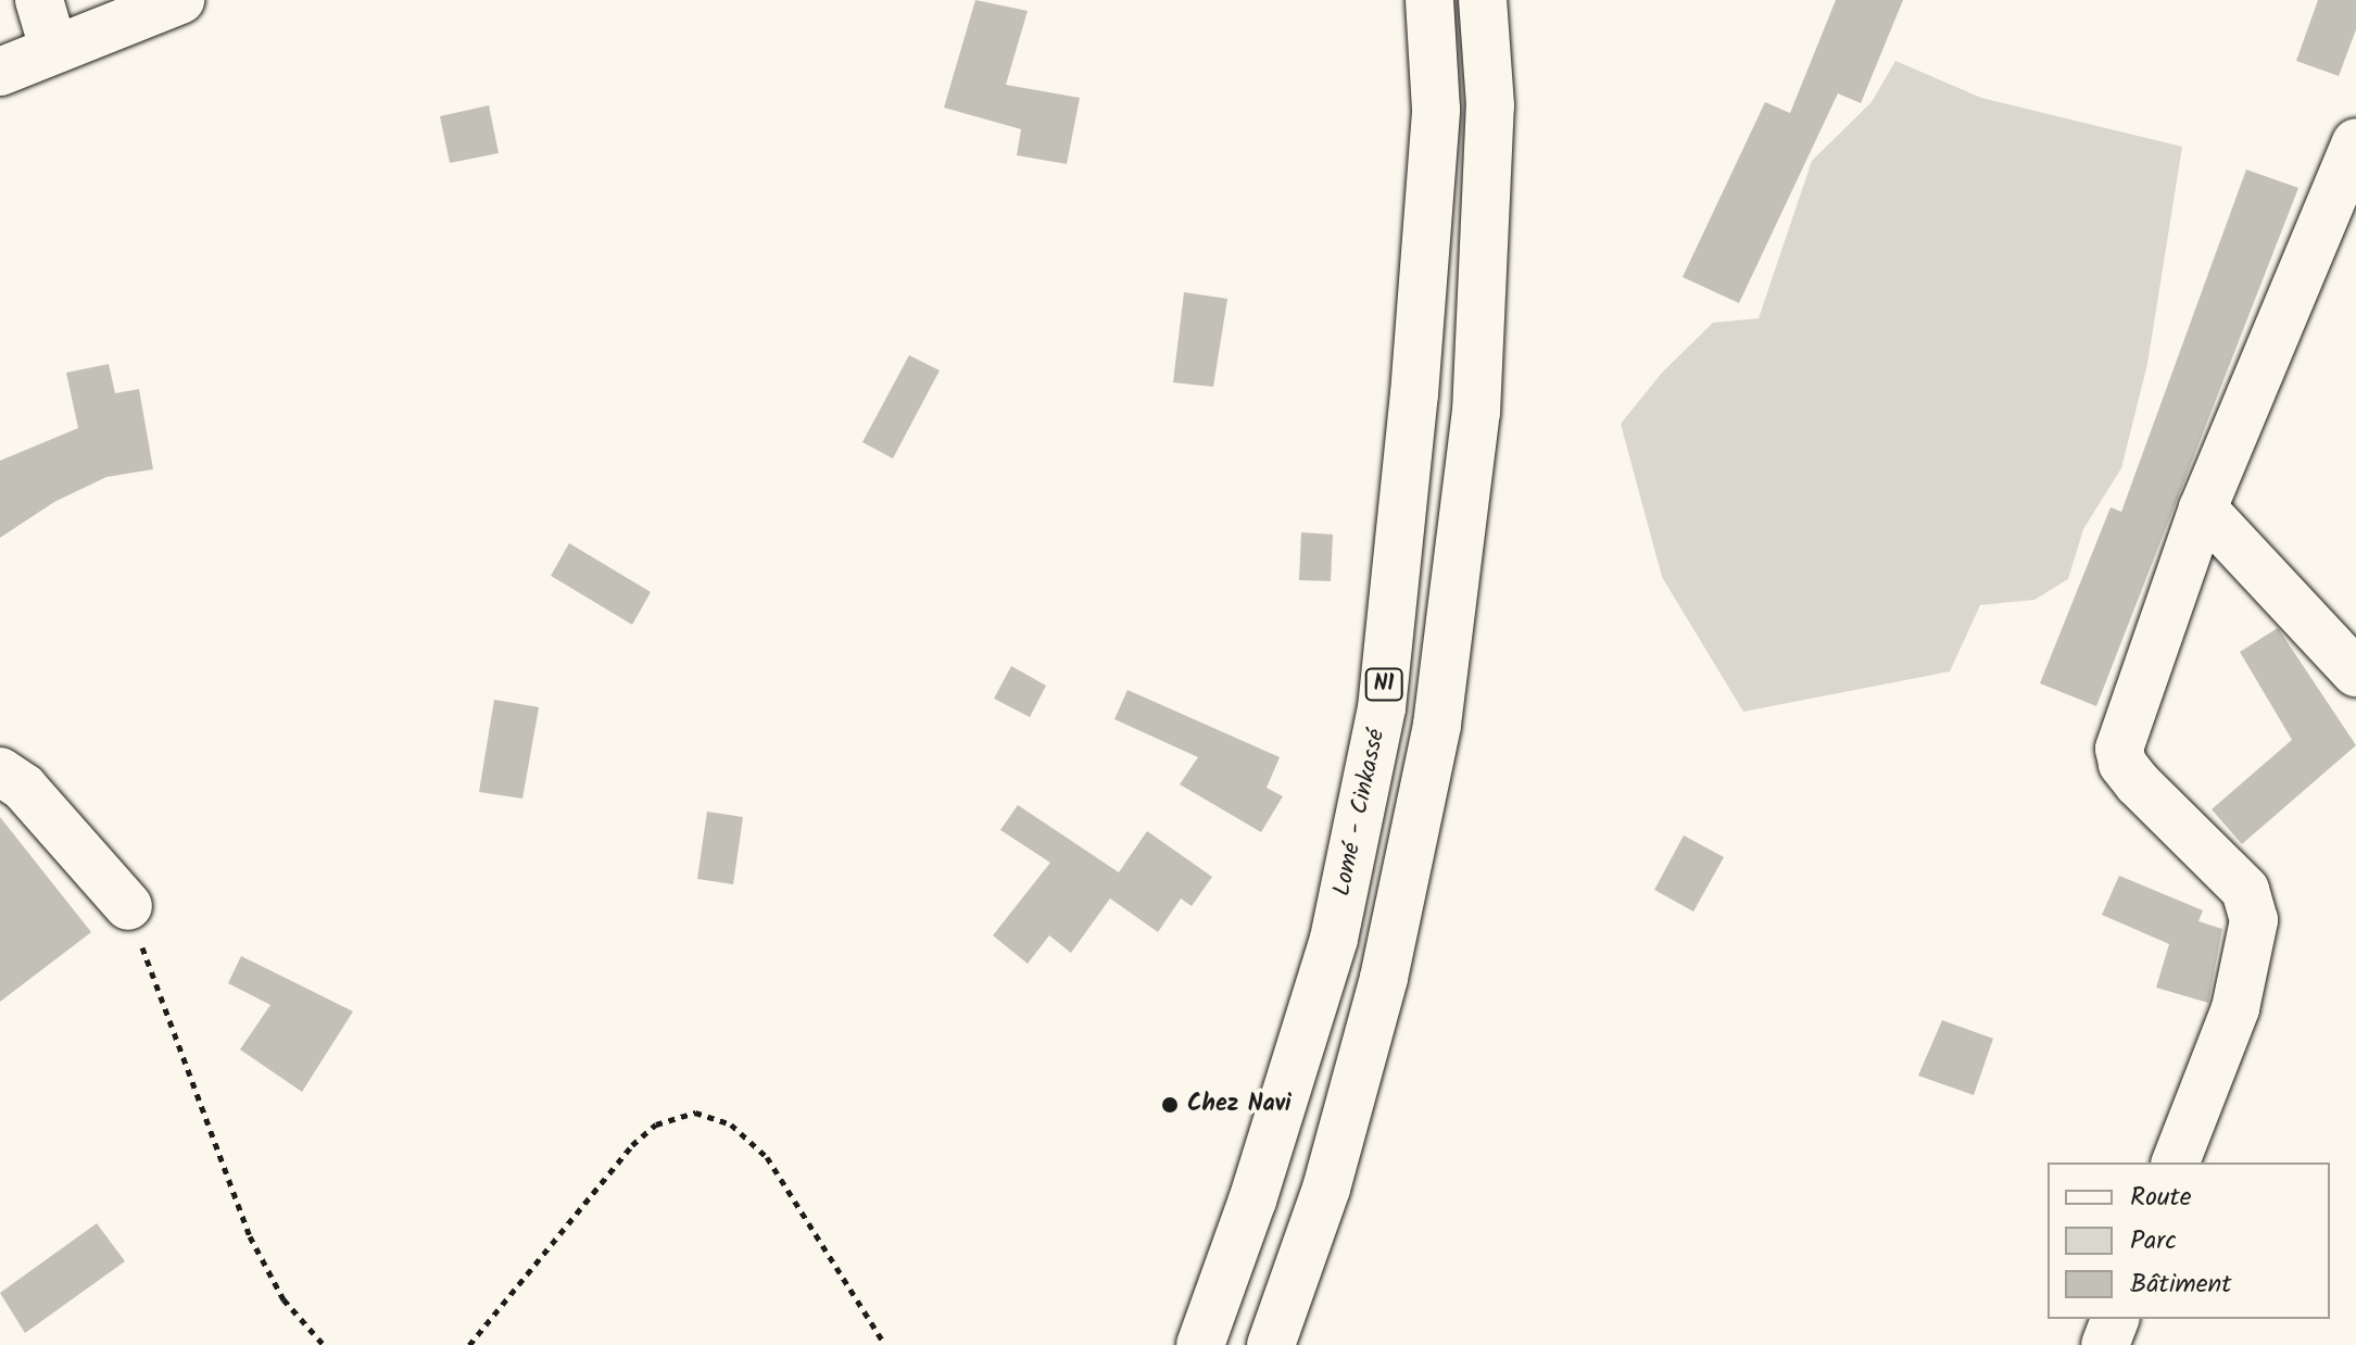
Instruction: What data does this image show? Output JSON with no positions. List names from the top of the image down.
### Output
{
  "streets": {
    "main road": ["N1", "Lomé - Cinkassé"]
  },
  "places": ["Chez Navi"],
  "legend": ["Route", "Parc", "Bâtiment"]
}
